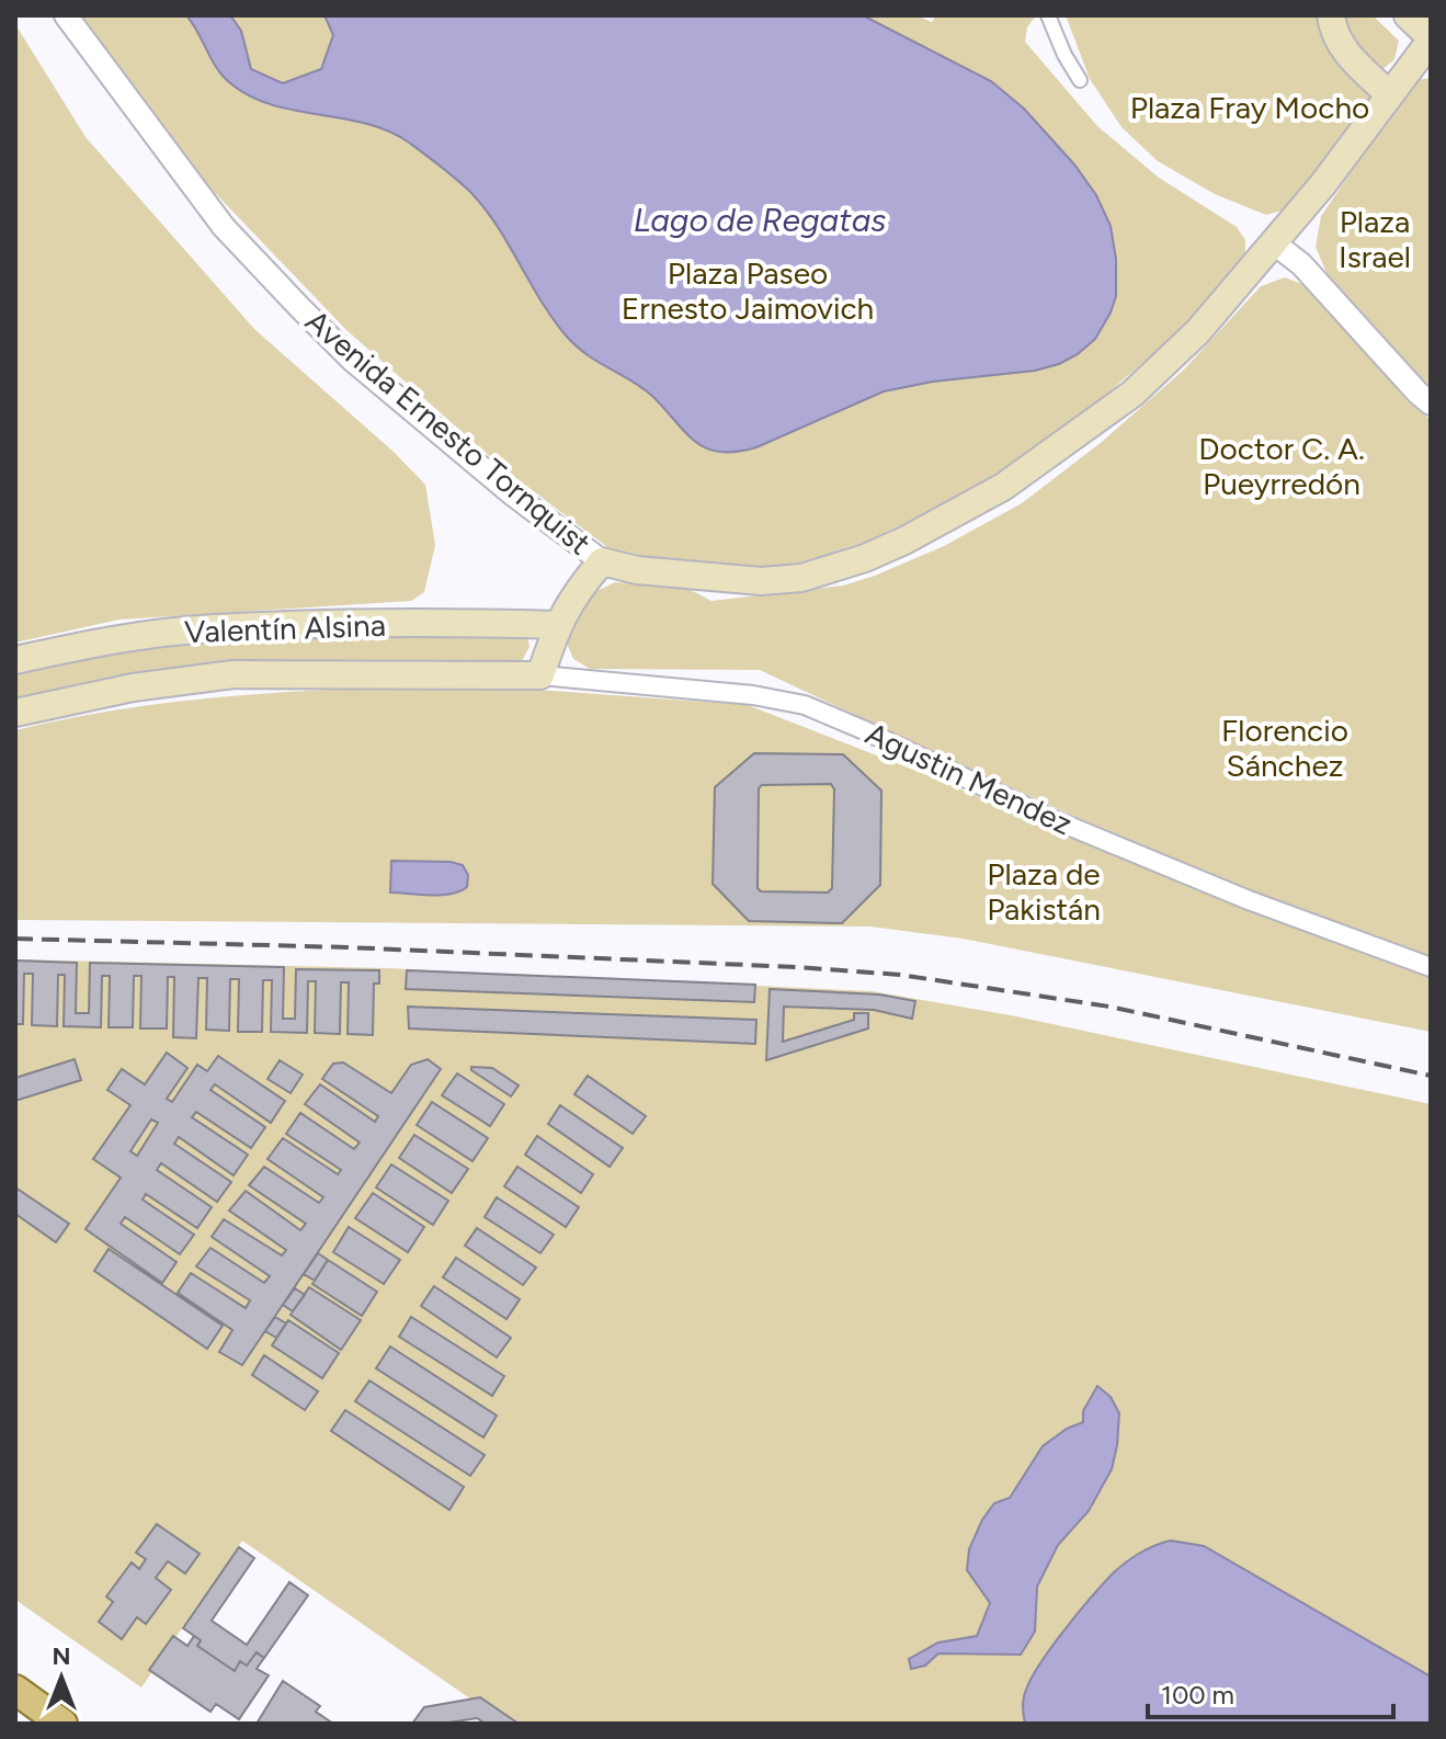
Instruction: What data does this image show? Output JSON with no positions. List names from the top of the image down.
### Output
{
  "streets": {
    "main road": ["Valentín Alsina"],
    "street": ["Avenida Ernesto Tornquist", "Agustin Mendez"]
  },
  "crossings": [
    ["Valentín Alsina", "Agustin Mendez"]
  ],
  "water": ["Lago de Regatas"],
  "parks": [
    "Plaza Fray Mocho",
    "Plaza Israel",
    "Plaza Paseo Ernesto Jaimovich",
    "Doctor C. A. Pueyrredón",
    "Florencio Sánchez",
    "Plaza de Pakistán"
  ],
  "scale_bar": "100 m",
  "north": "top"
}
